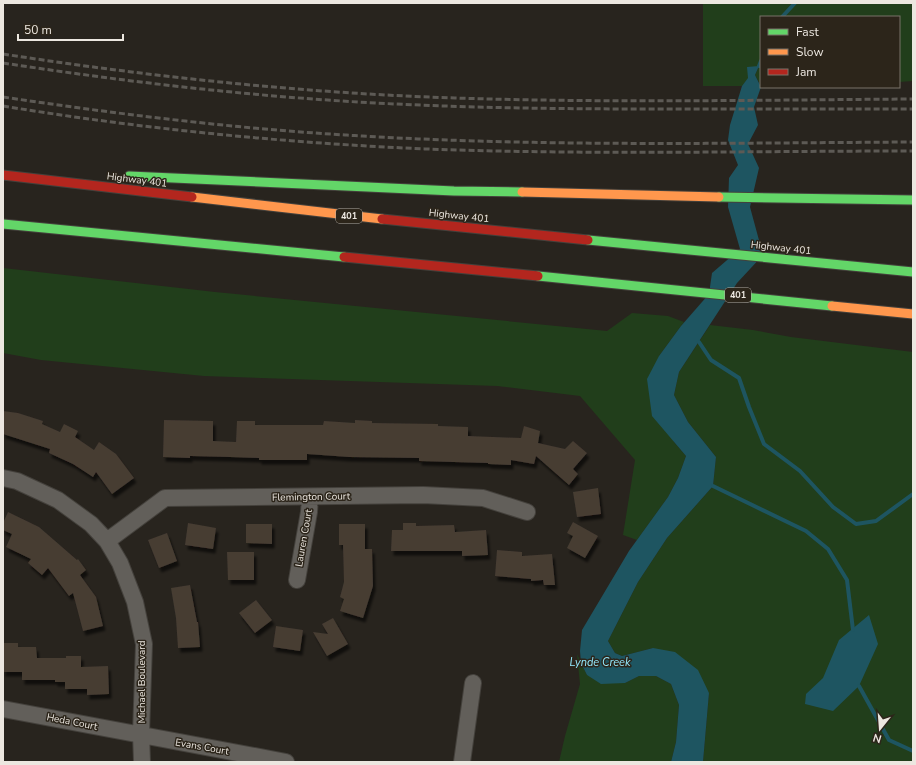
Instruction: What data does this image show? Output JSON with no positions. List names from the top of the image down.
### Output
{
  "streets": {
    "highway": ["Highway 401", "401"],
    "street": [
      "Flemington Court",
      "Lauren Court",
      "Michael Boulevard",
      "Heda Court",
      "Evans Court"
    ]
  },
  "crossings": [
    ["Flemington Court", "Lauren Court"],
    ["Flemington Court", "Michael Boulevard"],
    ["Michael Boulevard", "Heda Court"],
    ["Michael Boulevard", "Evans Court"],
    ["Heda Court", "Evans Court"]
  ],
  "water": ["Lynde Creek"],
  "legend": ["Fast", "Slow", "Jam"],
  "scale_bar": "50 m",
  "north": "bottom"
}
